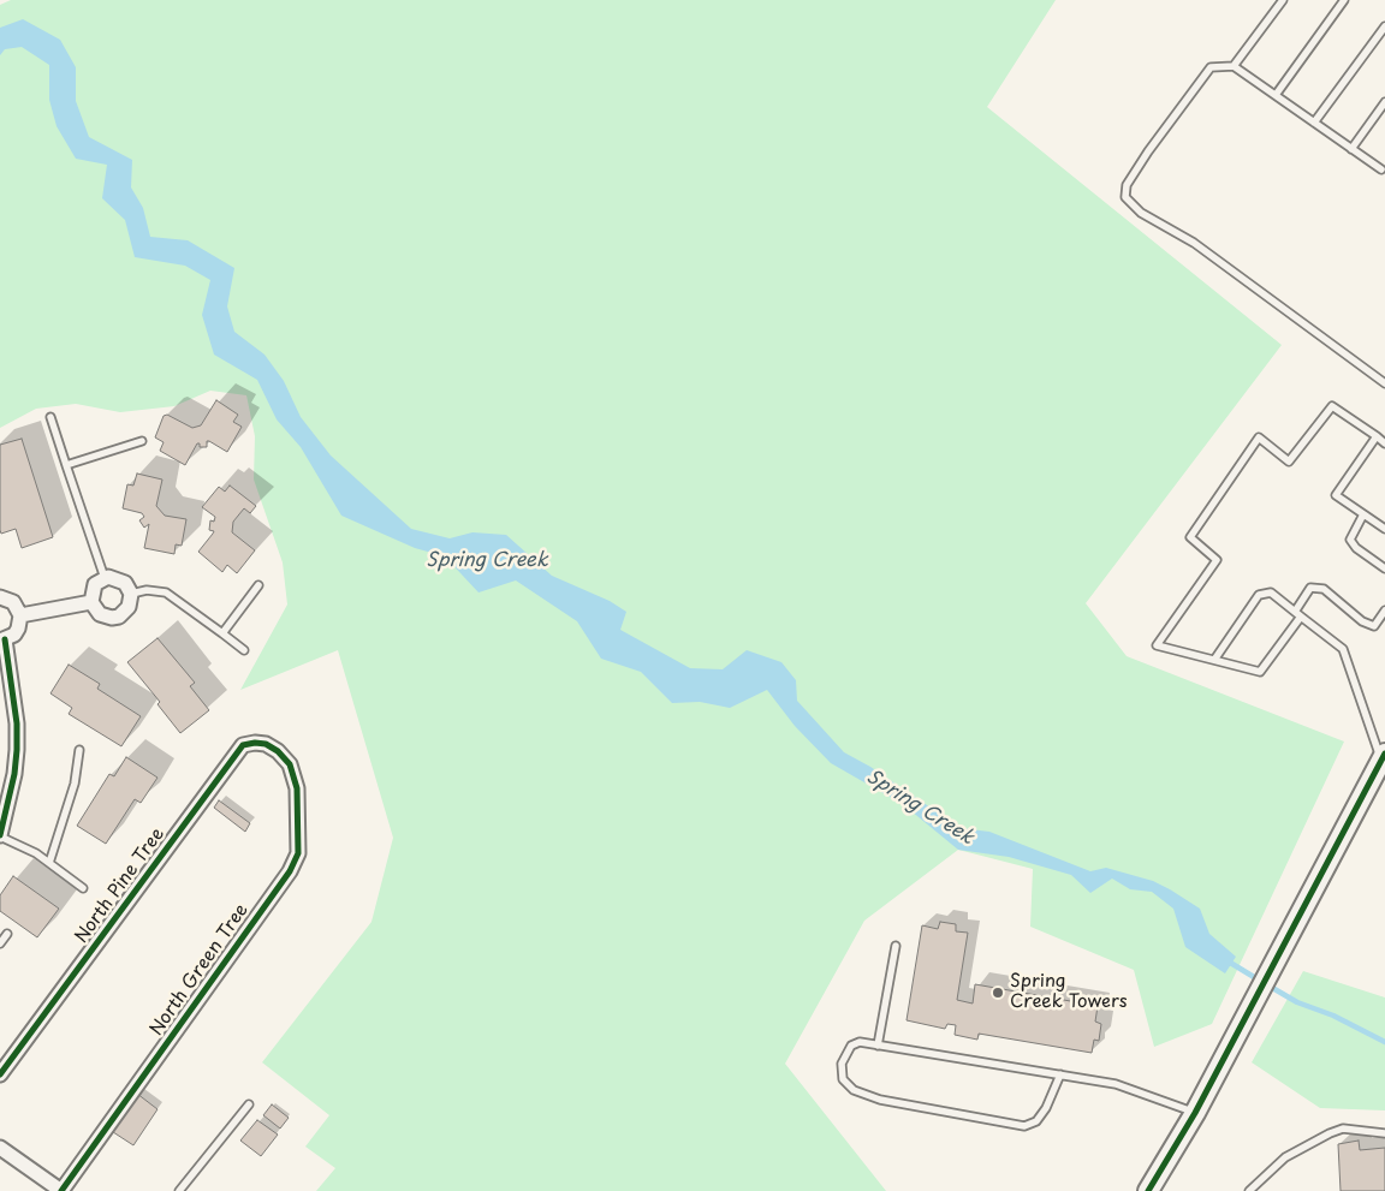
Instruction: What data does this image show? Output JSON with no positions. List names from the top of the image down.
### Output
{
  "streets": {
    "street": ["North Pine Tree", "North Green Tree"]
  },
  "crossings": [
    ["North Pine Tree", "North Green Tree"]
  ],
  "water": ["Spring Creek"],
  "places": ["Spring Creek Towers"]
}
